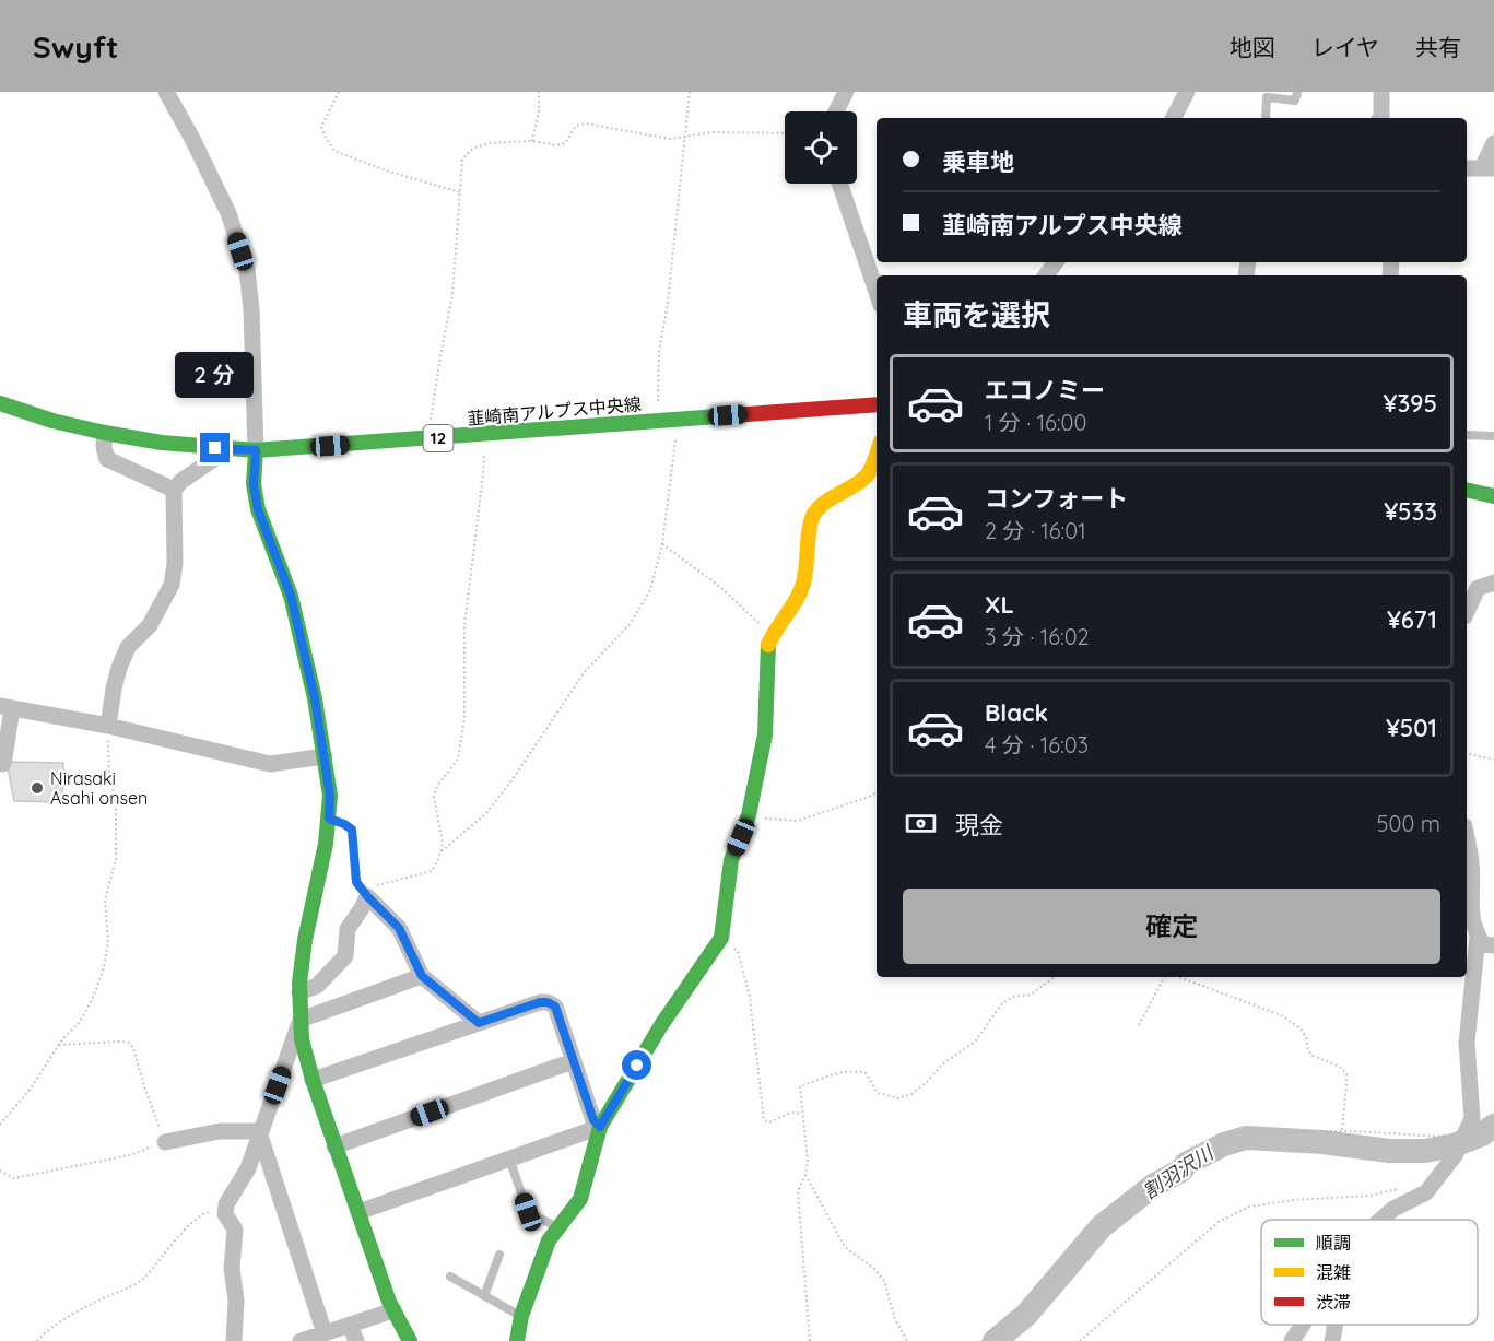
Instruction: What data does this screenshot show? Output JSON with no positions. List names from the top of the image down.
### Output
{
  "streets": {
    "street": ["韮崎南アルプス中央線", "12"]
  },
  "water": ["割羽沢川"],
  "places": ["Nirasaki Asahi onsen"],
  "legend": ["順調", "混雑", "渋滞"],
  "page": {
    "header": "Swyft",
    "nav": ["地図", "レイヤ", "共有"],
    "banner": ["乗車地", "韮崎南アルプス中央線"],
    "heading": "車両を選択",
    "bubble": "2 分",
    "list": [
      {
        "name": "エコノミー",
        "note": "1 分 · 16:00",
        "value": "¥395"
      },
      {
        "name": "コンフォート",
        "note": "2 分 · 16:01",
        "value": "¥533"
      },
      {
        "name": "XL",
        "note": "3 分 · 16:02",
        "value": "¥671"
      },
      {
        "name": "Black",
        "note": "4 分 · 16:03",
        "value": "¥501"
      }
    ],
    "pay": ["現金", "500 m"],
    "buttons": "確定"
  }
}
